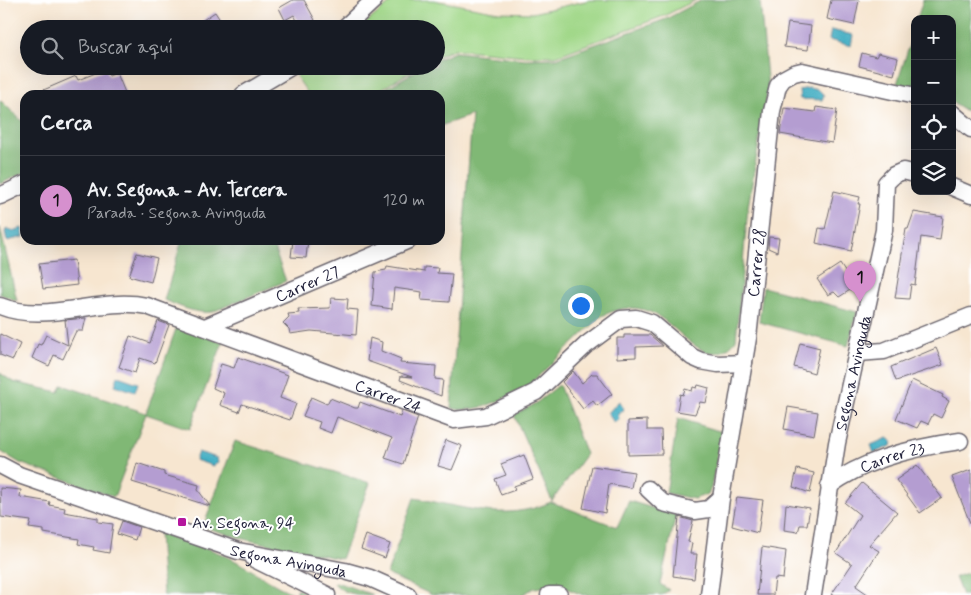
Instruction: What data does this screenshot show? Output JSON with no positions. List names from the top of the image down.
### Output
{
  "streets": {
    "street": [
      "Carrer 28",
      "Carrer 27",
      "Segona Avinguda",
      "Carrer 24",
      "Carrer 23"
    ]
  },
  "crossings": [
    ["Carrer 28", "Carrer 24"],
    ["Carrer 27", "Carrer 24"],
    ["Segona Avinguda", "Carrer 23"]
  ],
  "places": {
    "transit": ["Av. Segona, 94"]
  },
  "page": {
    "map_buttons": ["+", "−"],
    "search": "Buscar aquí",
    "heading": "Cerca",
    "list": [
      {
        "mark": "1",
        "name": "Av. Segona - Av. Tercera",
        "note": "Parada · Segona Avinguda",
        "value": "120 m"
      }
    ],
    "pins": "1"
  }
}
